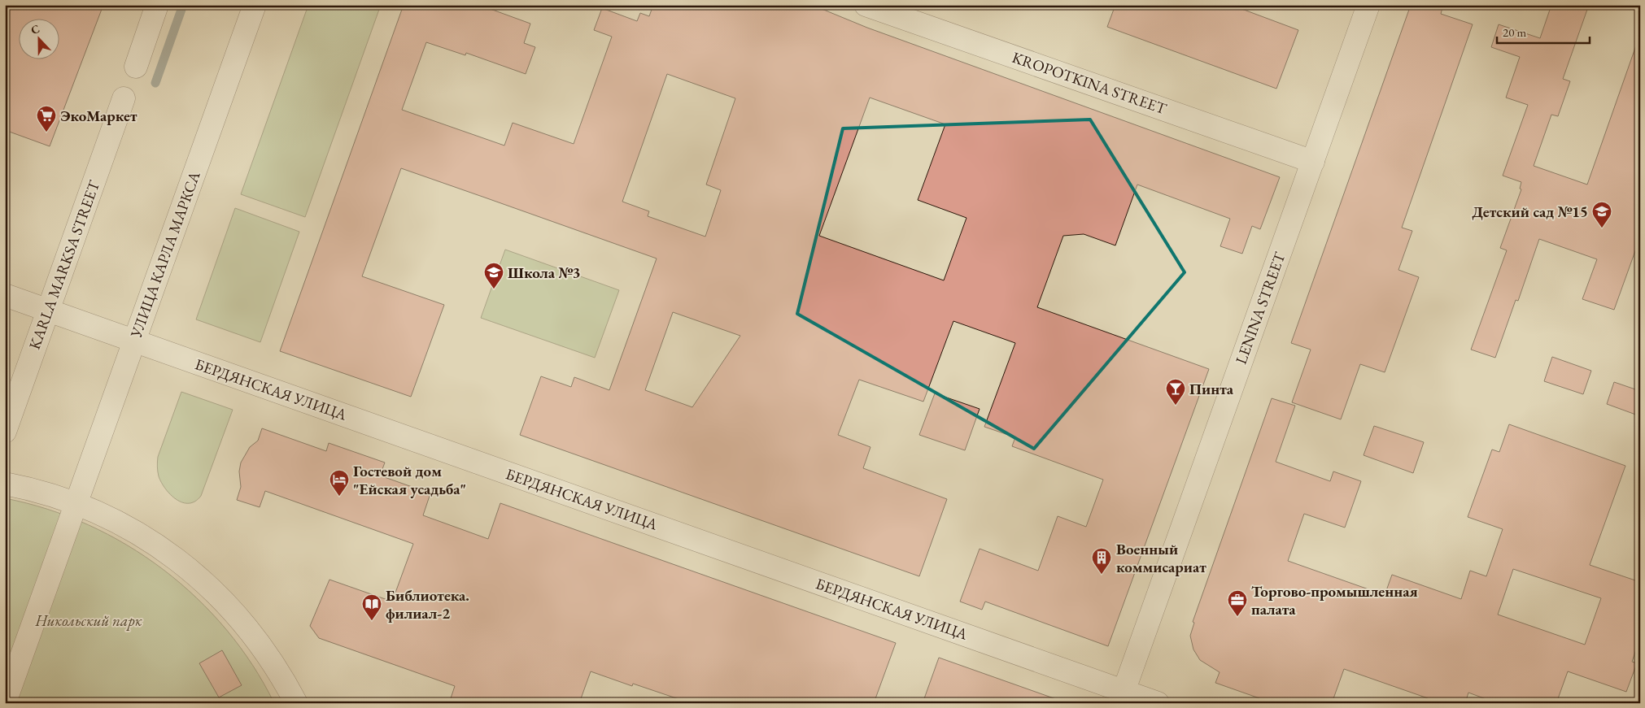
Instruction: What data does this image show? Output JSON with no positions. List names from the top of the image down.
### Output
{
  "streets": {
    "street": [
      "KROPOTKINA STREET",
      "УЛИЦА КАРЛА МАРКСА",
      "KARLA MARKSA STREET",
      "LENINA STREET",
      "БЕРДЯНСКАЯ УЛИЦА"
    ]
  },
  "crossings": [
    ["KROPOTKINA STREET", "LENINA STREET"],
    ["УЛИЦА КАРЛА МАРКСА", "БЕРДЯНСКАЯ УЛИЦА"],
    ["KARLA MARKSA STREET", "БЕРДЯНСКАЯ УЛИЦА"],
    ["LENINA STREET", "БЕРДЯНСКАЯ УЛИЦА"]
  ],
  "parks": ["Никольский парк"],
  "places": {
    "supermarket": ["ЭкоМаркет"],
    "school or university": ["Детский сад №15", "Школа №3"],
    "bar": ["Пинта"],
    "hotel": ["Гостевой дом \"Ейская усадьба\""],
    "building": ["Военный коммисариат"],
    "office": ["Торгово-промышленная палата"],
    "library": ["Библиотека. филиал-2"]
  },
  "scale_bar": "20 m",
  "north": "top"
}
